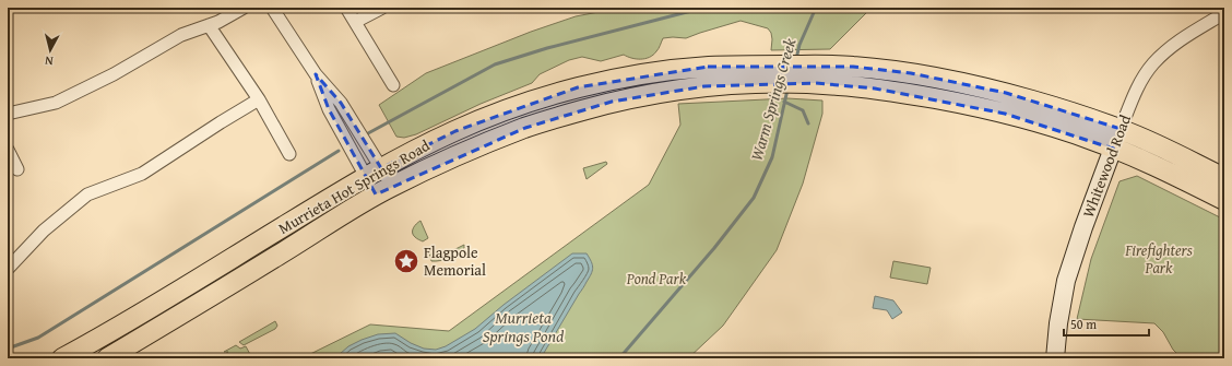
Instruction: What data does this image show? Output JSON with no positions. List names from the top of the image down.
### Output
{
  "streets": {
    "main road": ["Whitewood Road", "Murrieta Hot Springs Road"]
  },
  "crossings": [
    ["Whitewood Road", "Murrieta Hot Springs Road"]
  ],
  "water": ["Warm Springs Creek", "Murrieta Springs Pond"],
  "parks": ["Firefighters Park", "Pond Park"],
  "places": {
    "place": ["Flagpole Memorial"]
  },
  "scale_bar": "50 m",
  "north": "bottom"
}
